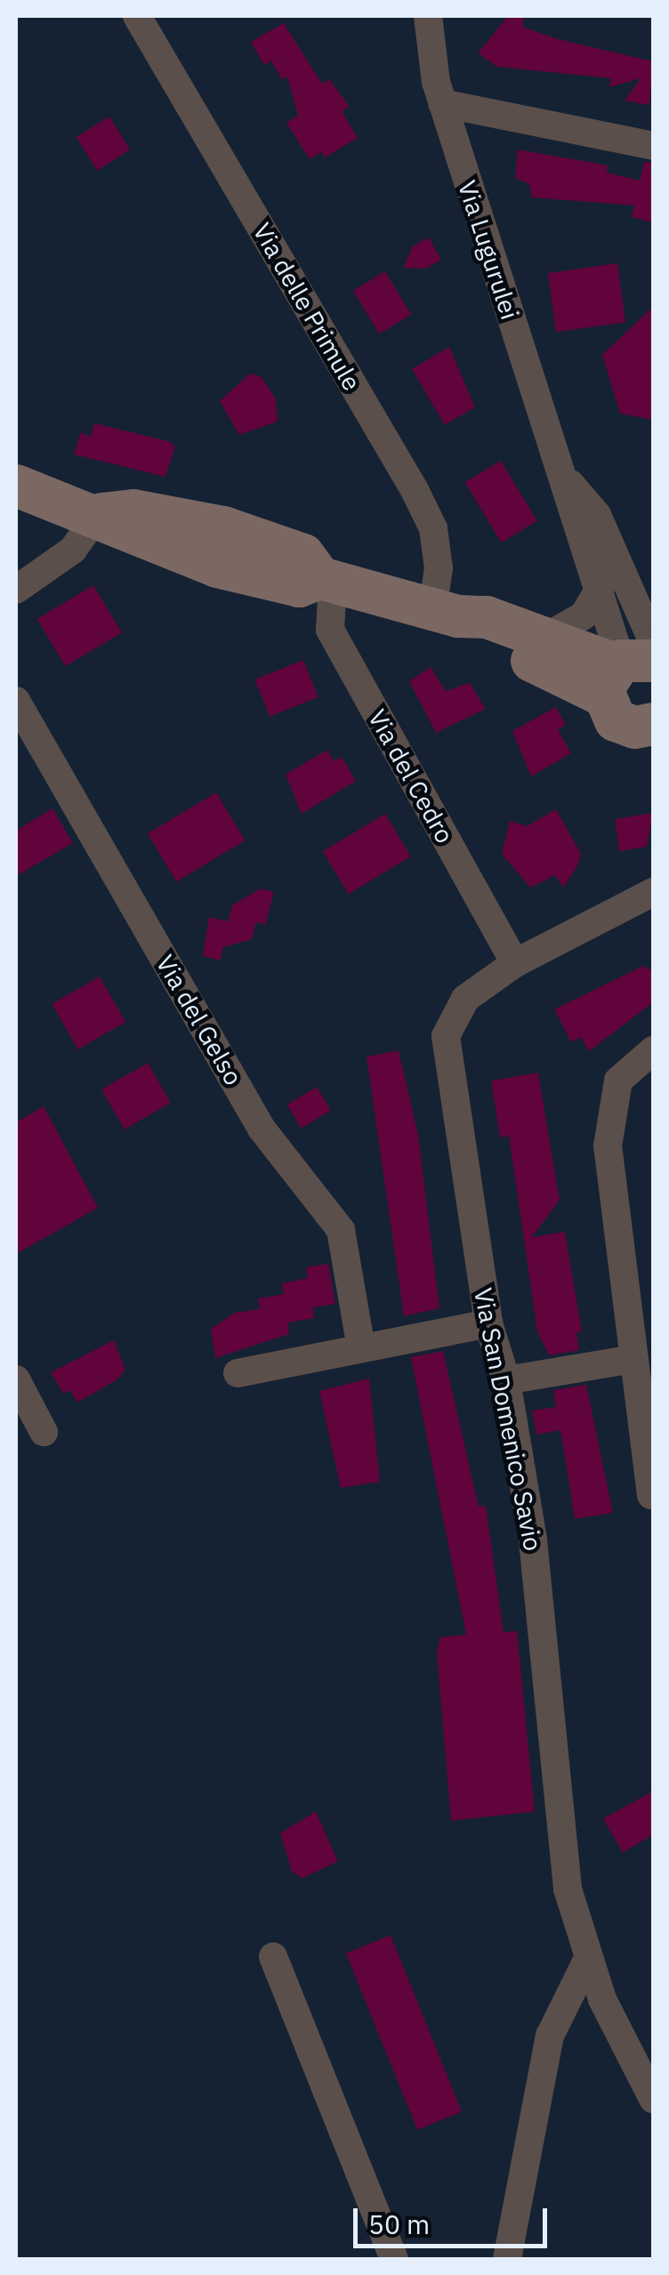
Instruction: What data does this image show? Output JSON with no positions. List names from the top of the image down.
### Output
{
  "streets": {
    "street": [
      "Via Lugurulei",
      "Via delle Primule",
      "Via del Cedro",
      "Via del Gelso",
      "Via San Domenico Savio"
    ]
  },
  "crossings": [
    ["Via del Cedro", "Via San Domenico Savio"]
  ],
  "scale_bar": "50 m"
}
